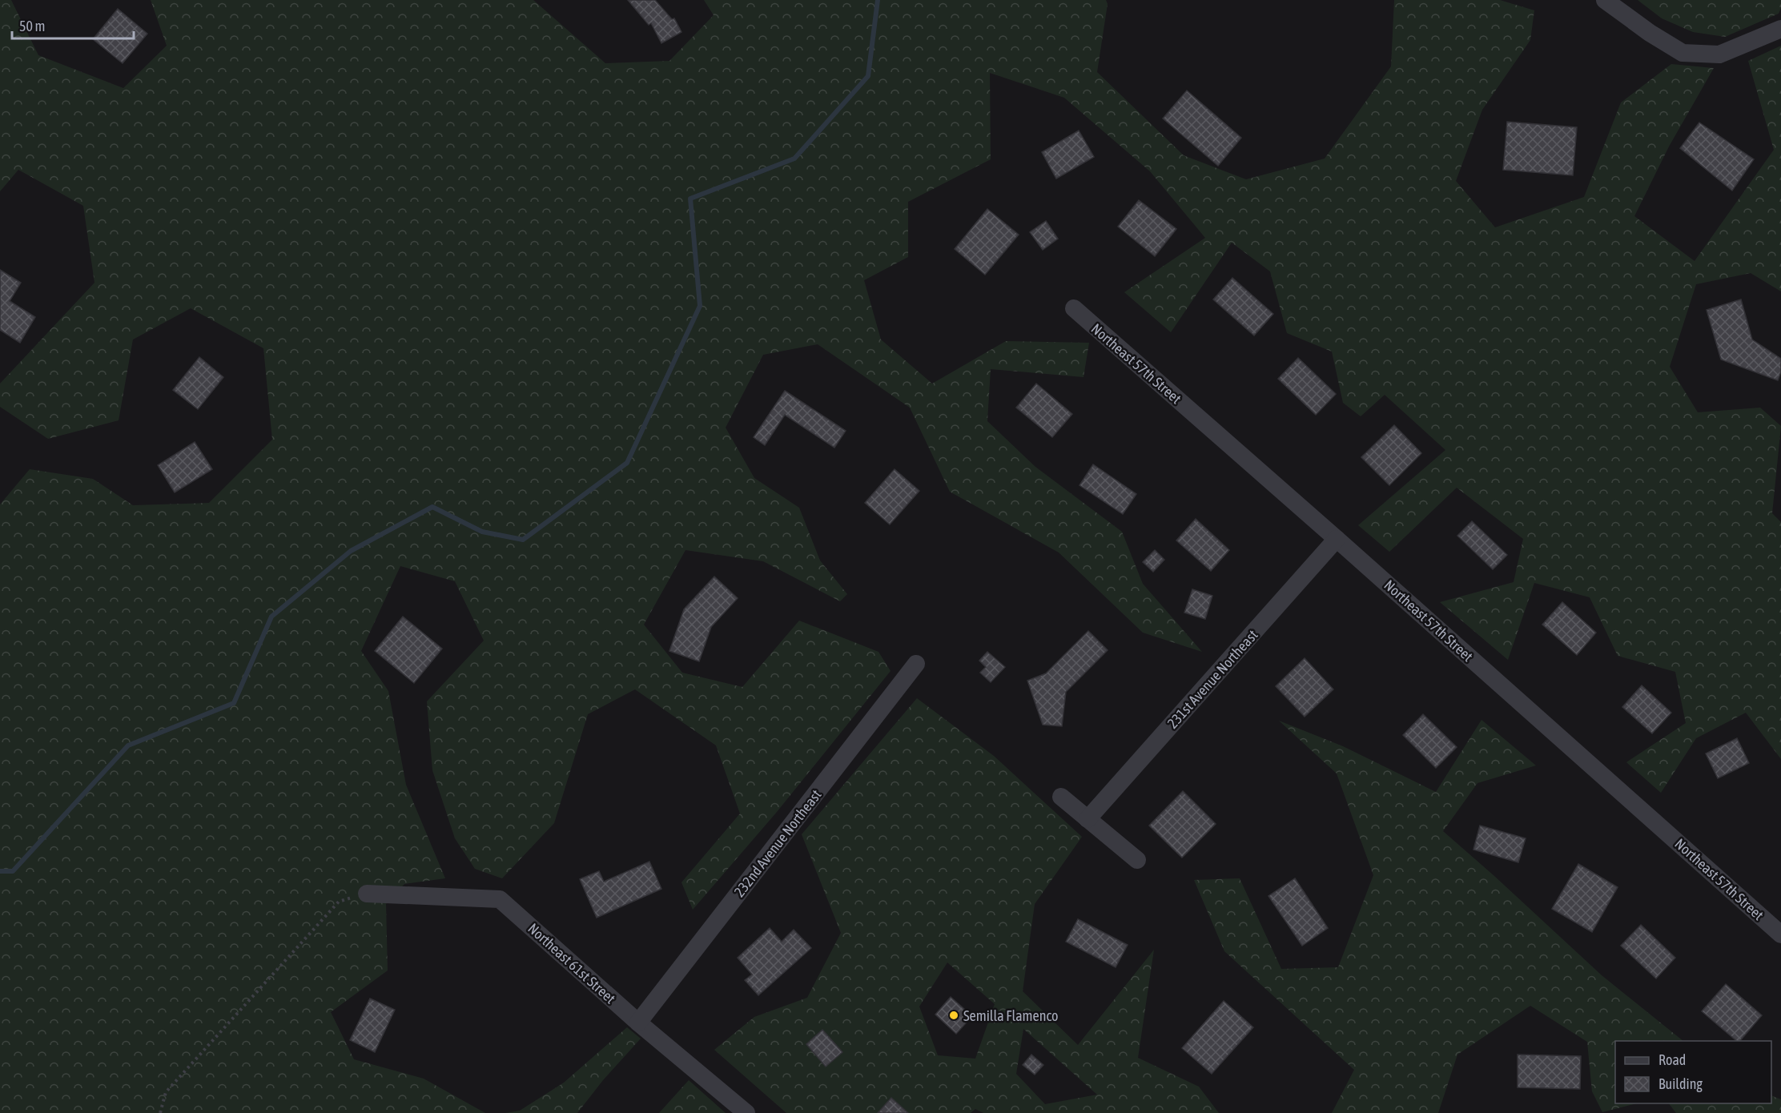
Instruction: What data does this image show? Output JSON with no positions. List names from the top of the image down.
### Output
{
  "streets": {
    "street": [
      "Northeast 57th Street",
      "231st Avenue Northeast",
      "232nd Avenue Northeast",
      "Northeast 61st Street"
    ]
  },
  "crossings": [
    ["Northeast 57th Street", "231st Avenue Northeast"],
    ["232nd Avenue Northeast", "Northeast 61st Street"]
  ],
  "places": ["Semilla Flamenco"],
  "legend": ["Road", "Building"],
  "scale_bar": "50 m"
}
